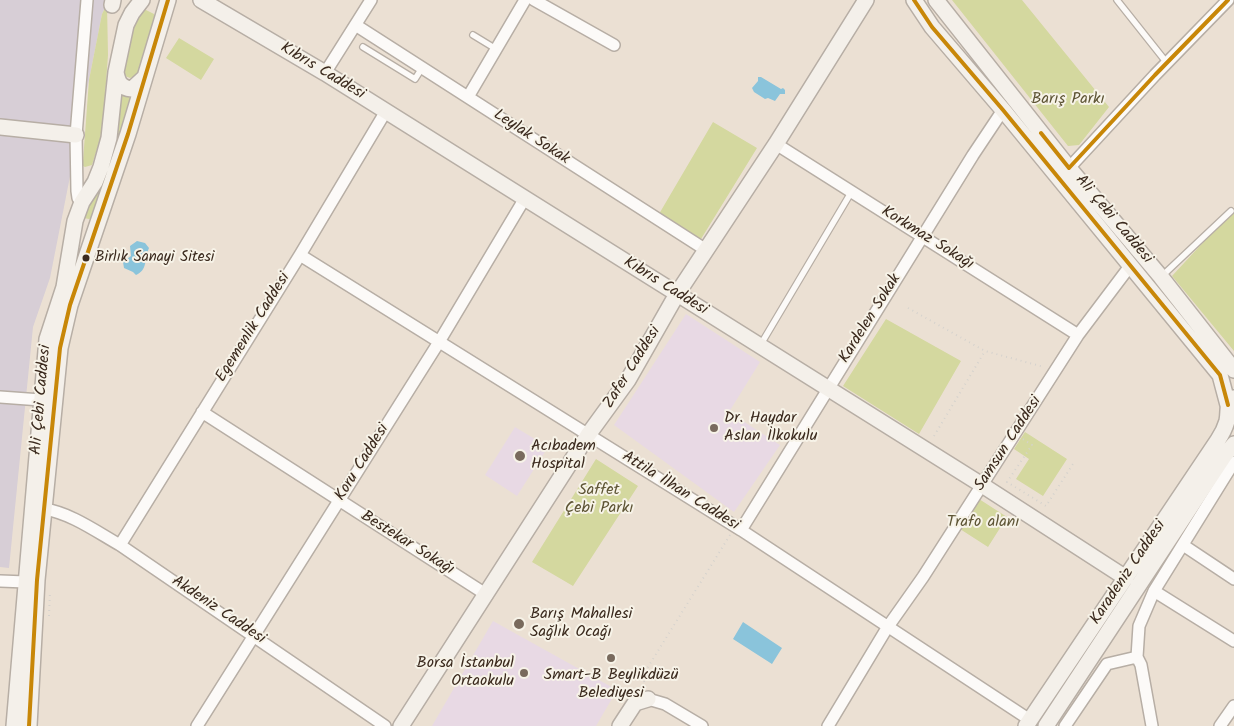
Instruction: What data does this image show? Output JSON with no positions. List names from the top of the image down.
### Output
{
  "streets": {
    "main road": [
      "Kıbrıs Caddesi",
      "Ali Çebi Caddesi",
      "Zafer Caddesi",
      "Karadeniz Caddesi"
    ],
    "street": [
      "Leylak Sokak",
      "Korkmaz Sokağı",
      "Kardelen Sokak",
      "Egemenlik Caddesi",
      "Samsun Caddesi",
      "Koru Caddesi",
      "Attila İlhan Caddesi",
      "Bestekar Sokağı",
      "Akdeniz Caddesi"
    ]
  },
  "crossings": [
    ["Kıbrıs Caddesi", "Kardelen Sokak"],
    ["Kıbrıs Caddesi", "Egemenlik Caddesi"],
    ["Kıbrıs Caddesi", "Zafer Caddesi"],
    ["Kıbrıs Caddesi", "Samsun Caddesi"],
    ["Kıbrıs Caddesi", "Koru Caddesi"],
    ["Kıbrıs Caddesi", "Karadeniz Caddesi"],
    ["Leylak Sokak", "Zafer Caddesi"],
    ["Ali Çebi Caddesi", "Kardelen Sokak"],
    ["Ali Çebi Caddesi", "Samsun Caddesi"],
    ["Ali Çebi Caddesi", "Karadeniz Caddesi"],
    ["Ali Çebi Caddesi", "Akdeniz Caddesi"],
    ["Korkmaz Sokağı", "Kardelen Sokak"],
    ["Korkmaz Sokağı", "Zafer Caddesi"],
    ["Korkmaz Sokağı", "Samsun Caddesi"],
    ["Kardelen Sokak", "Attila İlhan Caddesi"],
    ["Egemenlik Caddesi", "Attila İlhan Caddesi"],
    ["Egemenlik Caddesi", "Bestekar Sokağı"],
    ["Egemenlik Caddesi", "Akdeniz Caddesi"],
    ["Zafer Caddesi", "Attila İlhan Caddesi"],
    ["Zafer Caddesi", "Bestekar Sokağı"],
    ["Samsun Caddesi", "Attila İlhan Caddesi"],
    ["Koru Caddesi", "Attila İlhan Caddesi"],
    ["Koru Caddesi", "Bestekar Sokağı"],
    ["Koru Caddesi", "Akdeniz Caddesi"],
    ["Attila İlhan Caddesi", "Karadeniz Caddesi"]
  ],
  "parks": ["Barış Parkı", "Saffet Çebi Parkı", "Trafo alanı"],
  "places": [
    "Birlık Sanayi Sitesi",
    "Dr. Haydar Aslan İlkokulu",
    "Acıbadem Hospital",
    "Barış Mahallesi Sağlık Ocağı",
    "Smart-B Beylikdüzü Belediyesi",
    "Borsa İstanbul Ortaokulu"
  ]
}
